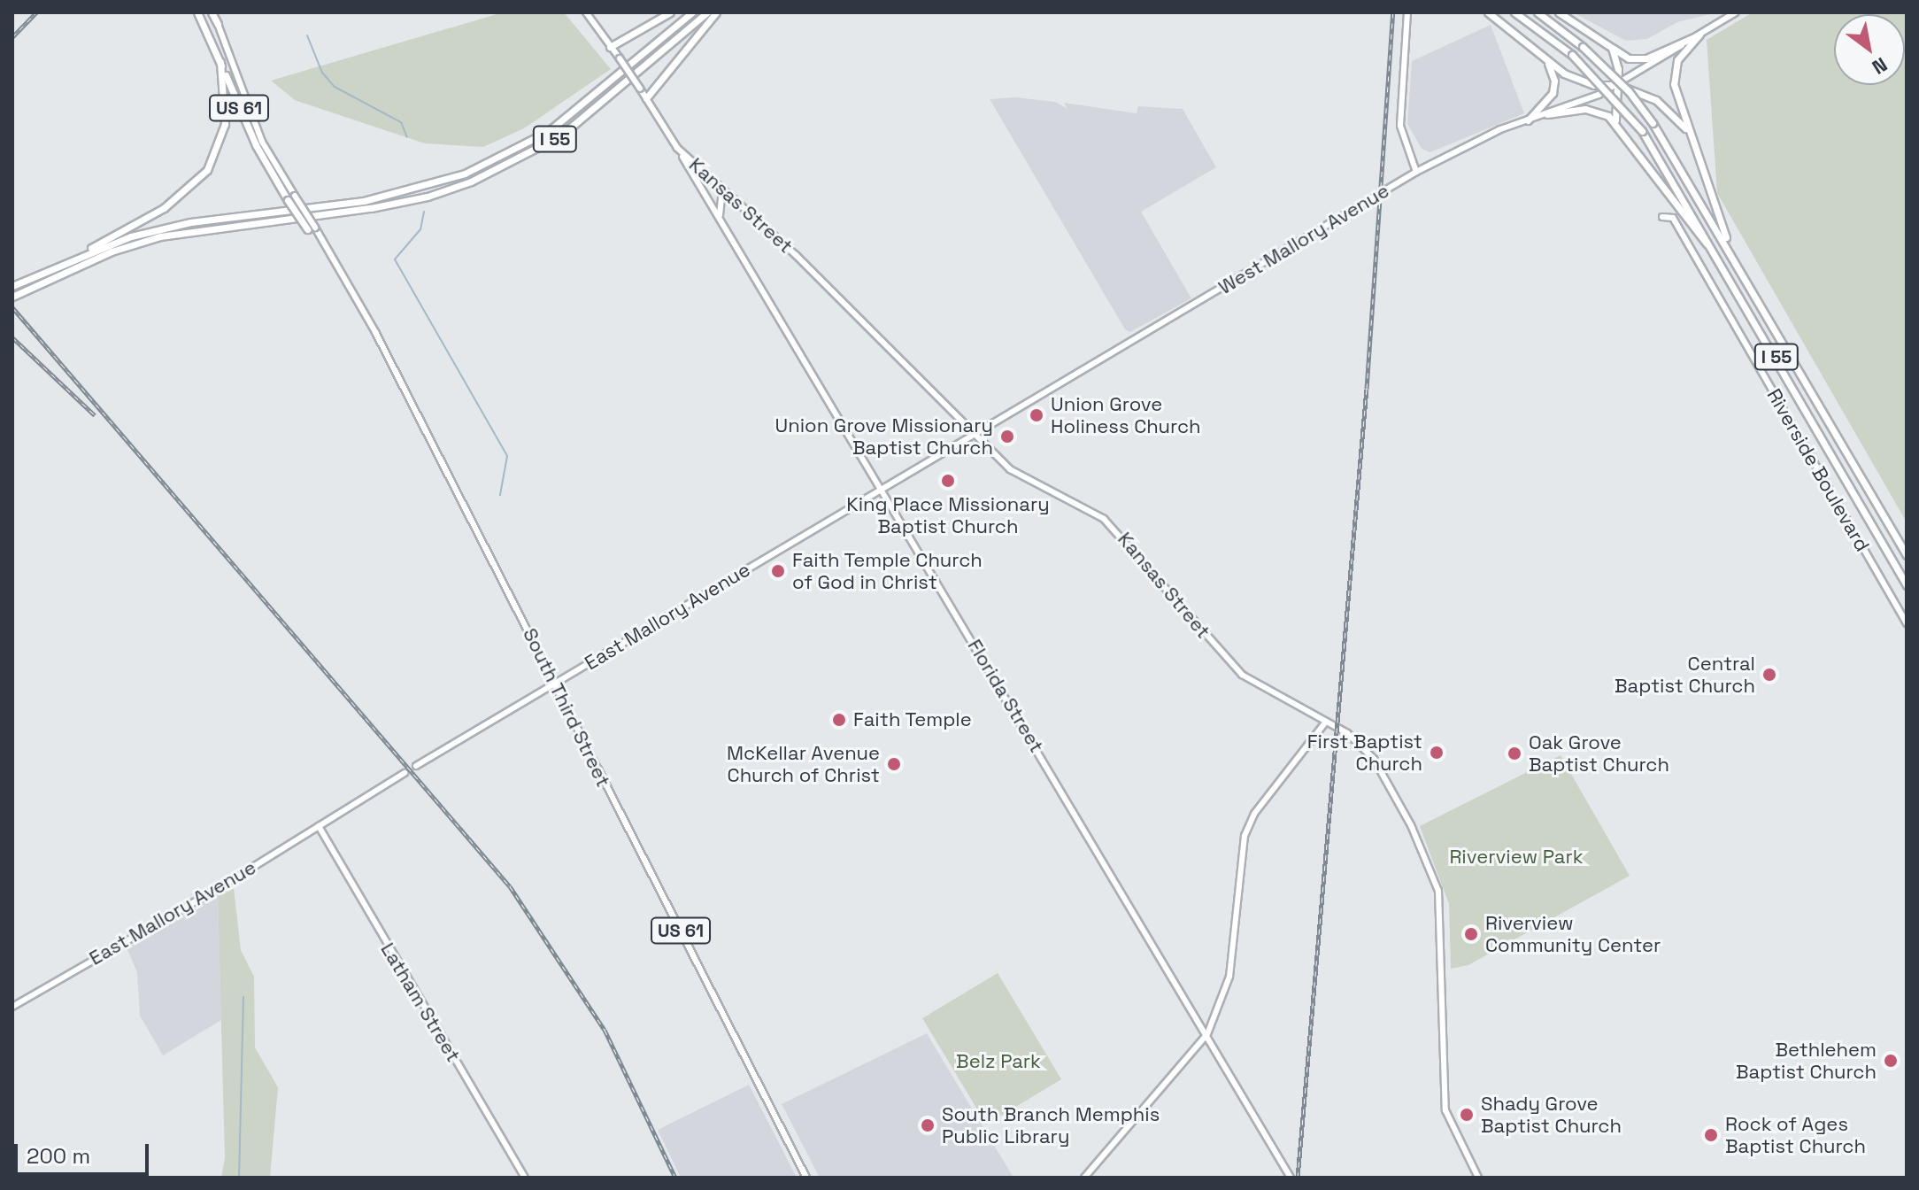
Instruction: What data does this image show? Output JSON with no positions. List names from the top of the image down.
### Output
{
  "streets": {
    "highway": ["US 61", "I 55", "South Third Street"],
    "main road": [
      "Kansas Street",
      "West Mallory Avenue",
      "Riverside Boulevard",
      "East Mallory Avenue",
      "Florida Street",
      "Latham Street"
    ]
  },
  "crossings": [
    ["Kansas Street", "West Mallory Avenue"],
    ["Kansas Street", "Florida Street"],
    ["West Mallory Avenue", "East Mallory Avenue"],
    ["West Mallory Avenue", "Florida Street"],
    ["East Mallory Avenue", "Florida Street"],
    ["East Mallory Avenue", "South Third Street"],
    ["East Mallory Avenue", "Latham Street"]
  ],
  "parks": ["Riverview Park", "Belz Park"],
  "places": [
    "Union Grove Holiness Church",
    "Union Grove Missionary Baptist Church",
    "King Place Missionary Baptist Church",
    "Faith Temple Church of God in Christ",
    "Central Baptist Church",
    "Faith Temple",
    "First Baptist Church",
    "Oak Grove Baptist Church",
    "McKellar Avenue Church of Christ",
    "Riverview Community Center",
    "Bethlehem Baptist Church",
    "Shady Grove Baptist Church",
    "South Branch Memphis Public Library",
    "Rock of Ages Baptist Church"
  ],
  "scale_bar": "200 m",
  "north": "bottom right"
}
